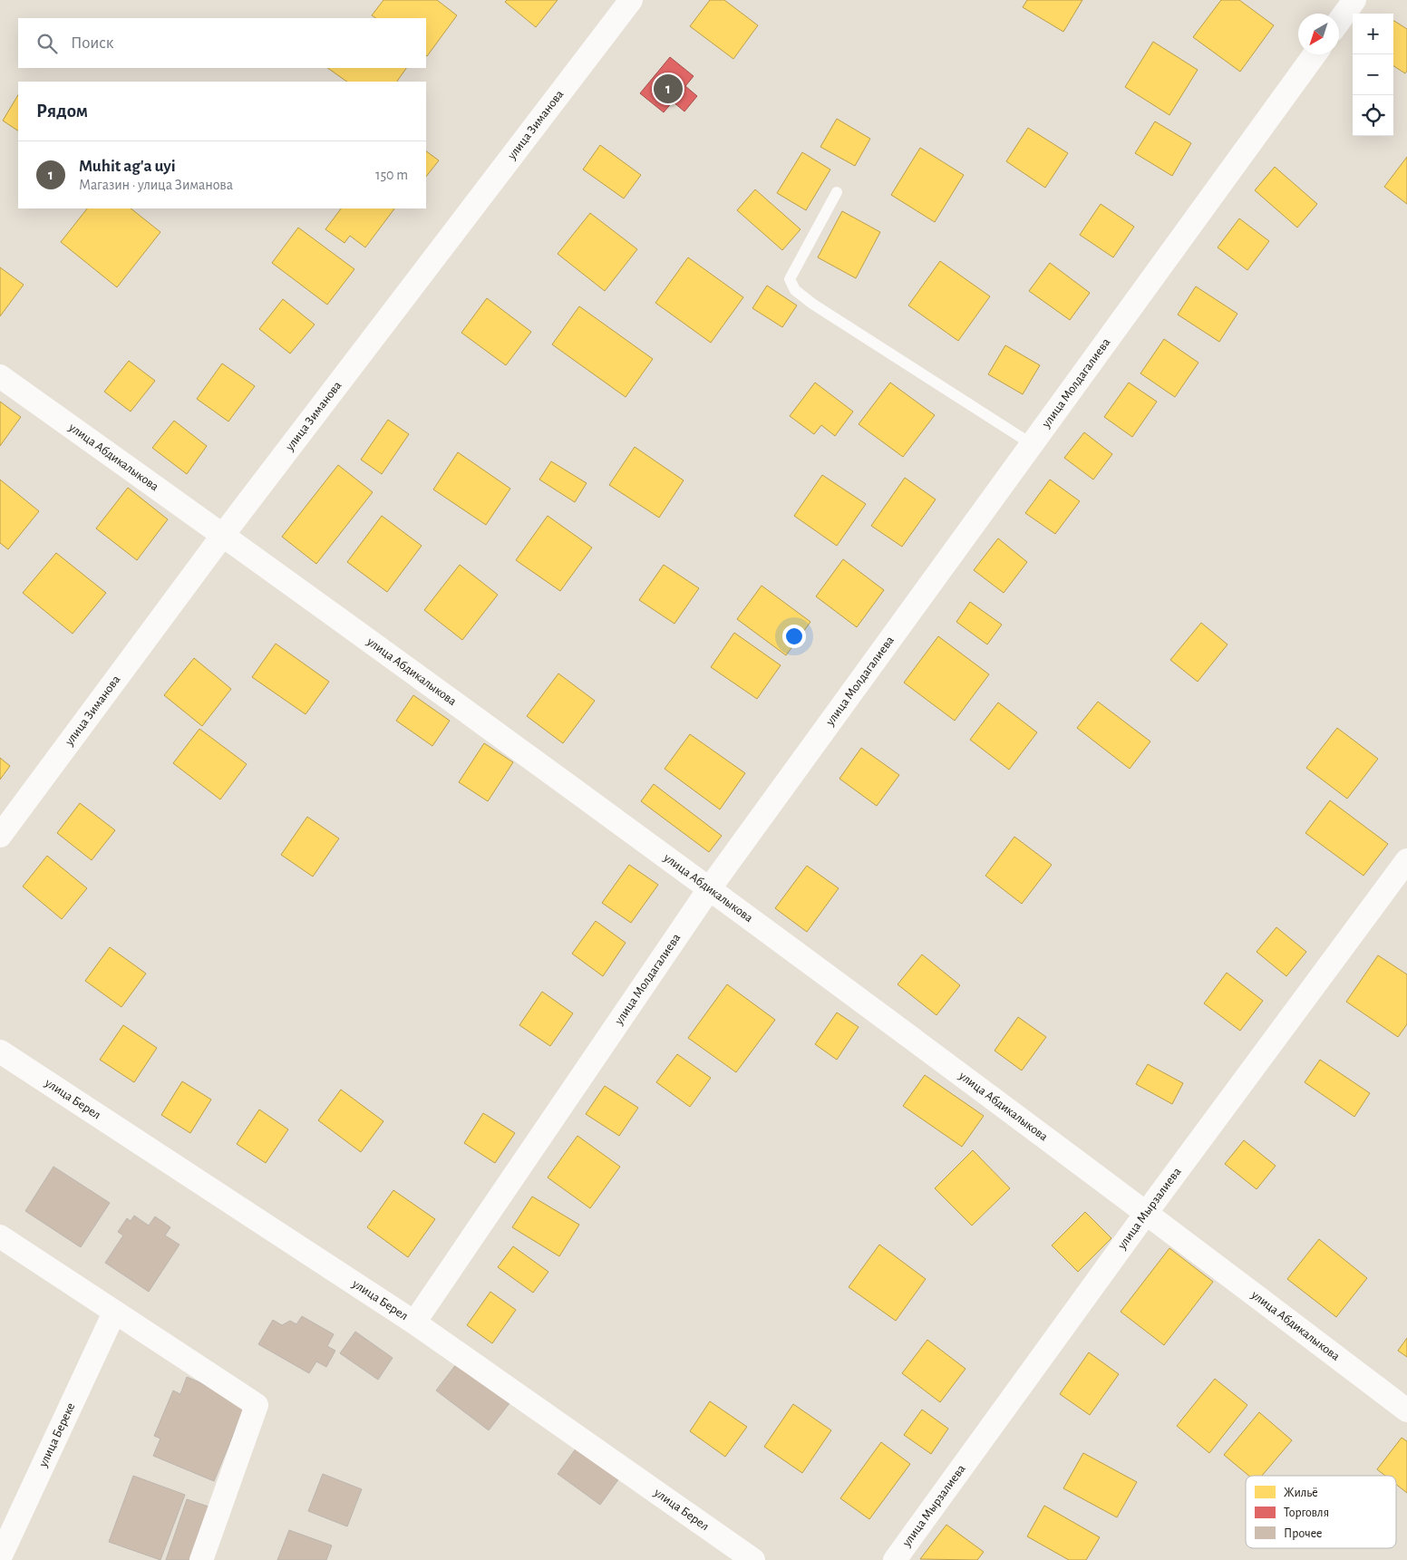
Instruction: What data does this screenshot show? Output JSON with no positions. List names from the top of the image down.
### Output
{
  "streets": {
    "street": [
      "улица Зиманова",
      "улица Молдагалиева",
      "улица Абдикалыкова",
      "улица Берел",
      "улица Мырзалиева",
      "улица Береке"
    ]
  },
  "crossings": [
    ["улица Зиманова", "улица Абдикалыкова"],
    ["улица Молдагалиева", "улица Абдикалыкова"],
    ["улица Молдагалиева", "улица Берел"],
    ["улица Абдикалыкова", "улица Мырзалиева"]
  ],
  "legend": ["Жильё", "Торговля", "Прочее"],
  "north": "bottom left",
  "page": {
    "map_buttons": ["+", "−"],
    "search": "Поиск",
    "pins": "1",
    "heading": "Рядом",
    "list": [
      {
        "mark": "1",
        "name": "Muhit ag'a uyi",
        "note": "Магазин · улица Зиманова",
        "value": "150 m"
      }
    ]
  }
}
